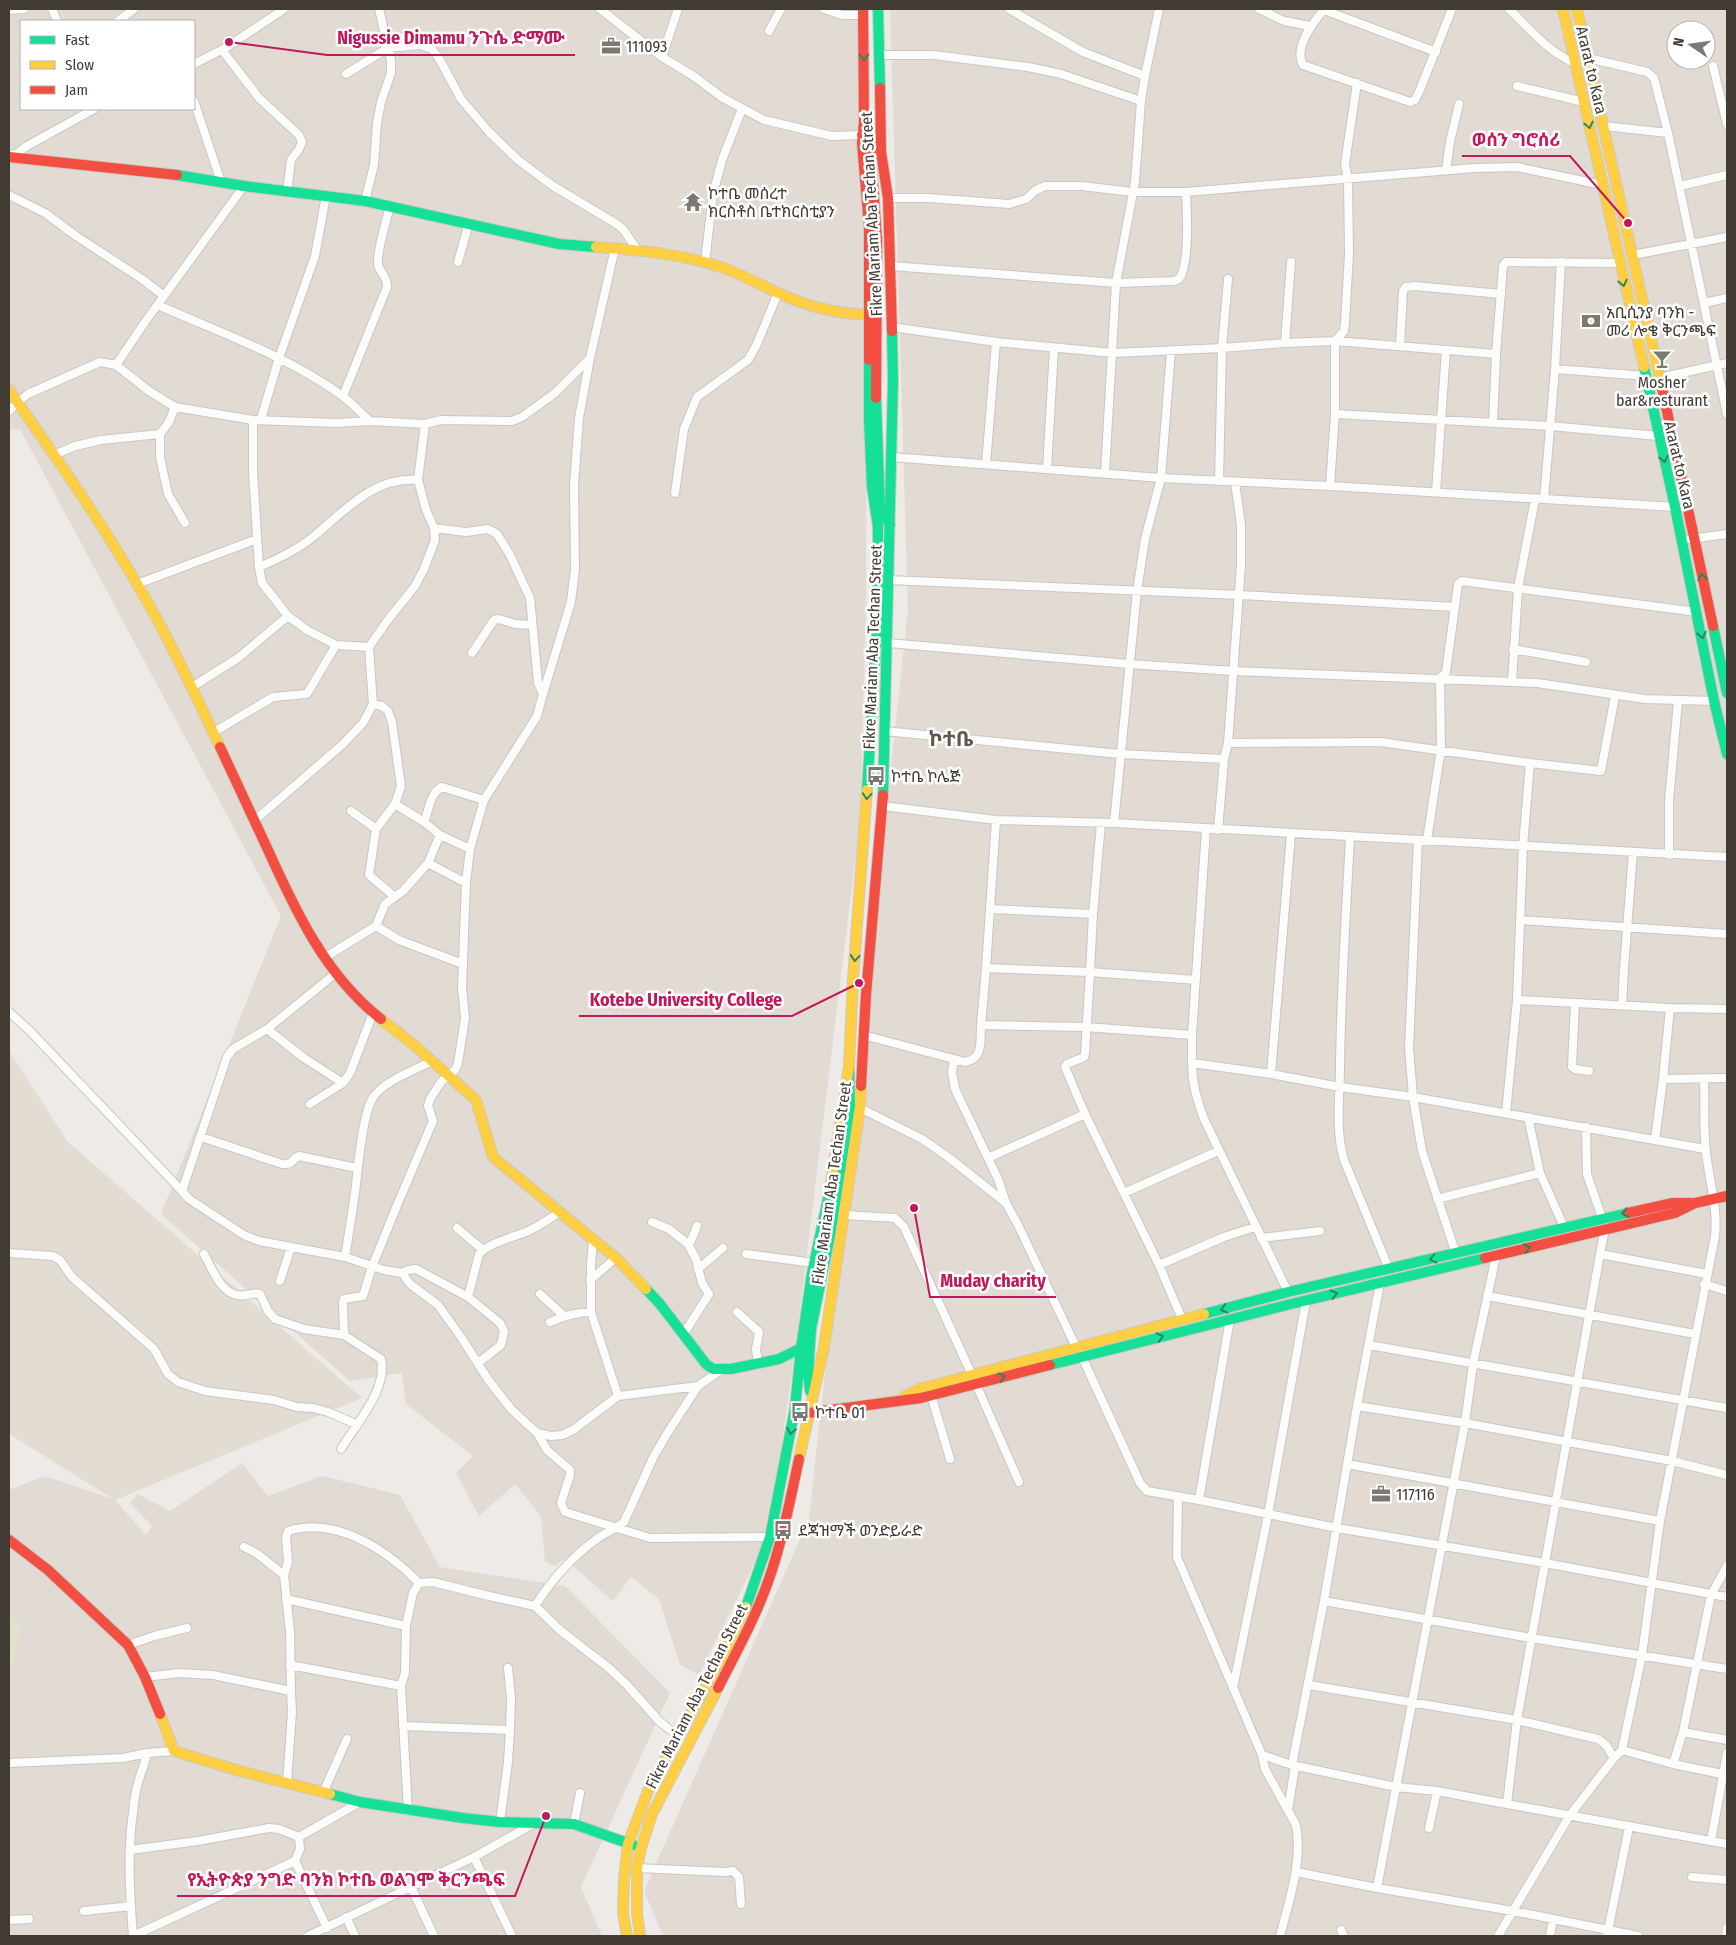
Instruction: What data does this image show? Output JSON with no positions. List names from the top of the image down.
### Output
{
  "streets": {
    "main road": ["Ararat to Kara", "Fikre Mariam Aba Techan Street"]
  },
  "districts": ["ኮተቤ"],
  "places": {
    "other": [
      "Nigussie Dimamu ንጉሴ ድማሙ",
      "ወሰን ግሮሰሪ",
      "Kotebe University College",
      "Muday charity",
      "የኢትዮጵያ ንግድ ባንክ ኮተቤ ወልገሞ ቅርንጫፍ"
    ],
    "office": ["111093", "117116"],
    "temple": ["ኮተቤ መሰረተ ክርስቶስ ቤተክርስቲያን"],
    "bank": ["አቢሲንያ ባንክ - መሪ ሎቄ ቅርንጫፍ"],
    "bar": ["Mosher bar&resturant"],
    "bus stop": ["ኮተቤ ኮሌጅ", "ኮተቤ 01", "ደጃዝማች ወንድይራድ"]
  },
  "legend": ["Fast", "Slow", "Jam"],
  "north": "left"
}
